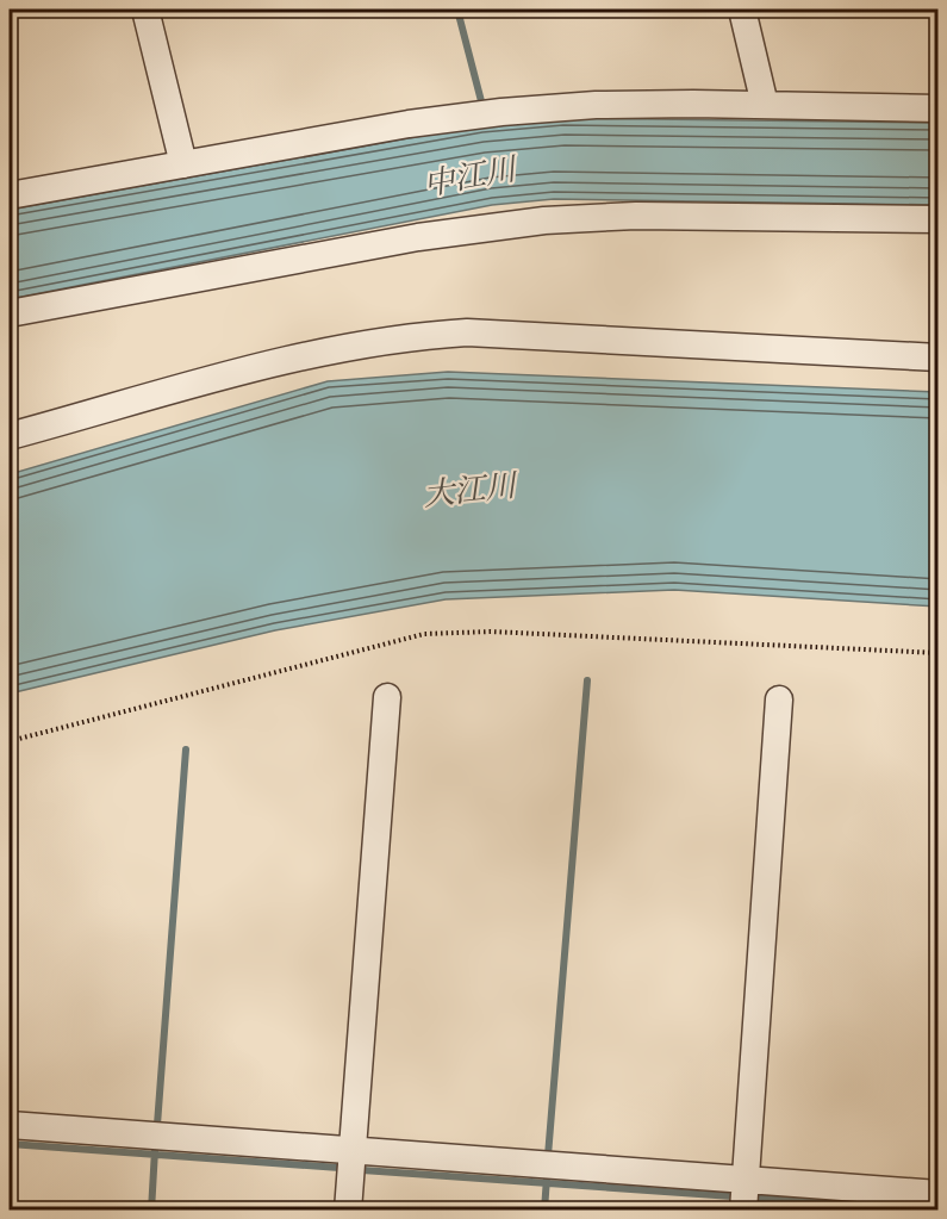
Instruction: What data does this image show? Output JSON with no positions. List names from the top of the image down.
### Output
{
  "water": ["中江川", "大江川"]
}
